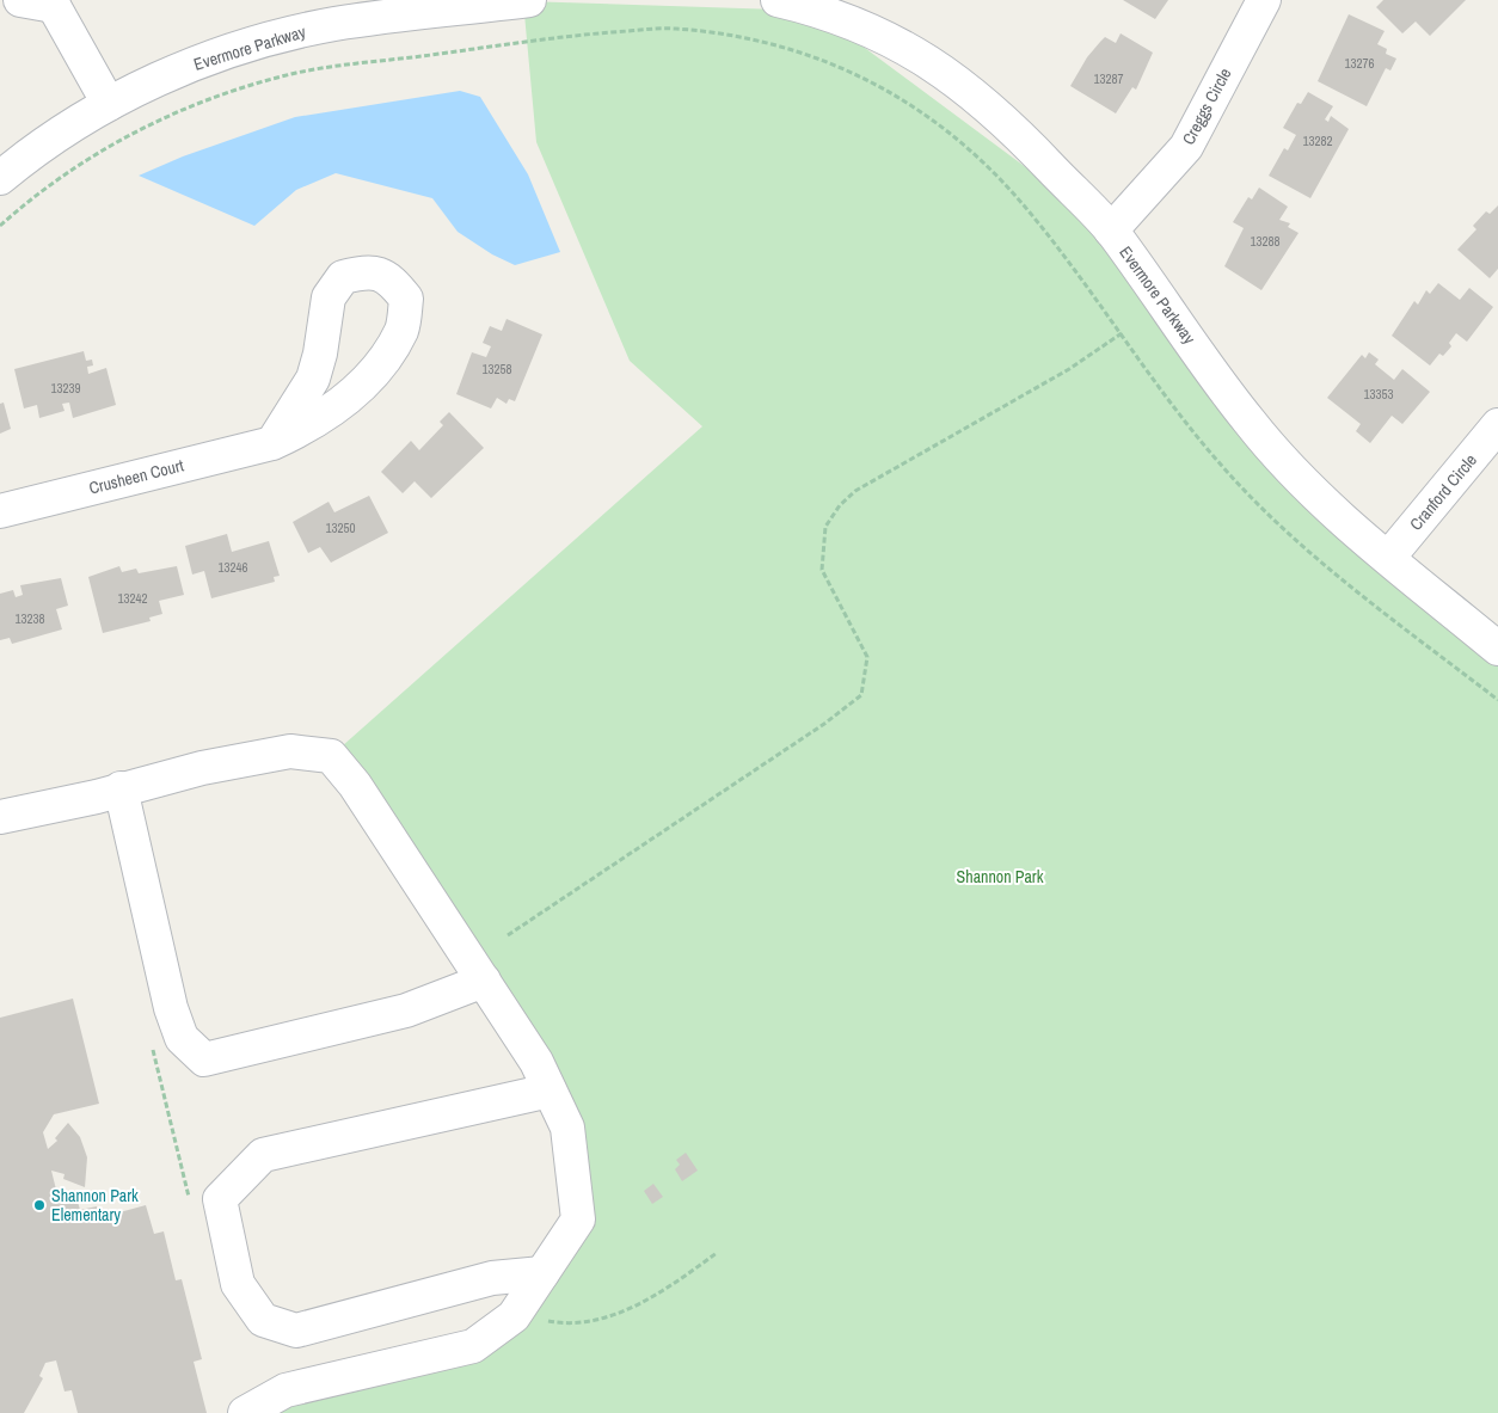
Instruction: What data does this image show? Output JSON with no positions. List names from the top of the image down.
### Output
{
  "streets": {
    "street": [
      "Evermore Parkway",
      "Creggs Circle",
      "Crusheen Court",
      "Cranford Circle"
    ]
  },
  "crossings": [
    ["Evermore Parkway", "Creggs Circle"],
    ["Evermore Parkway", "Cranford Circle"]
  ],
  "parks": ["Shannon Park"],
  "places": ["Shannon Park Elementary"],
  "house_numbers": [
    "13276",
    "13287",
    "13282",
    "13288",
    "13258",
    "13239",
    "13353",
    "13250",
    "13246",
    "13242",
    "13238"
  ]
}
